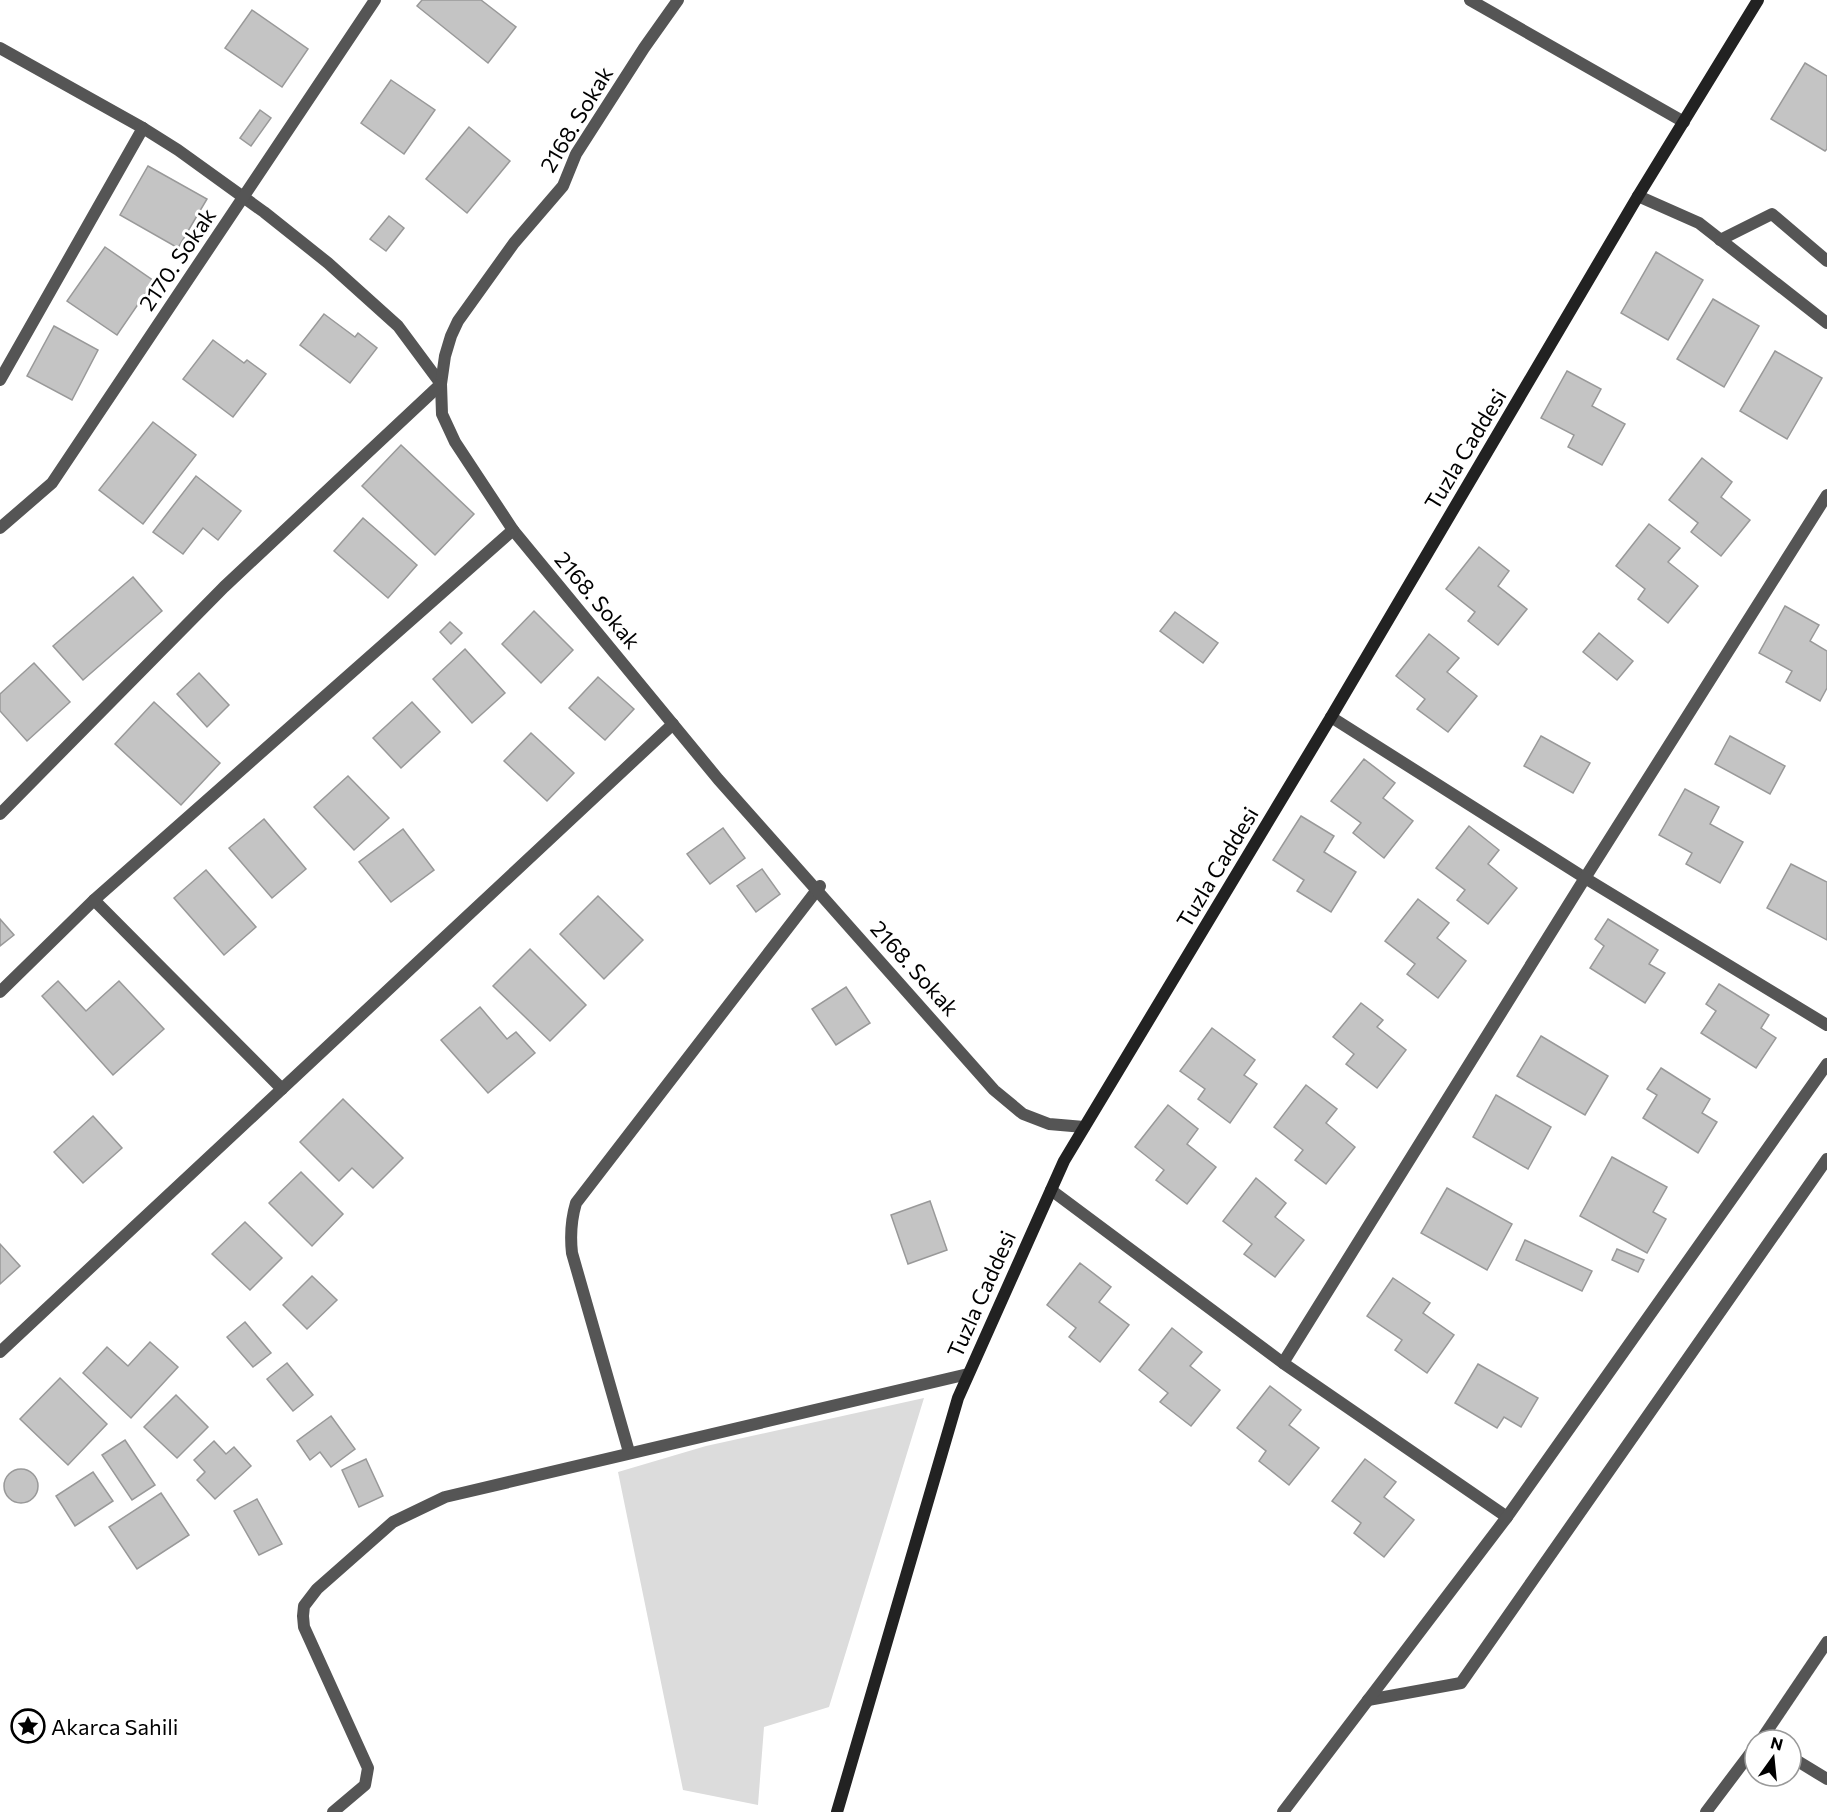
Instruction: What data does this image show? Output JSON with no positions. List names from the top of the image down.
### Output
{
  "streets": {
    "main road": ["Tuzla Caddesi"],
    "street": ["2168. Sokak", "2170. Sokak"]
  },
  "crossings": [
    ["2168. Sokak", "Tuzla Caddesi"]
  ],
  "places": {
    "place": ["Akarca Sahili"]
  },
  "north": "top"
}
